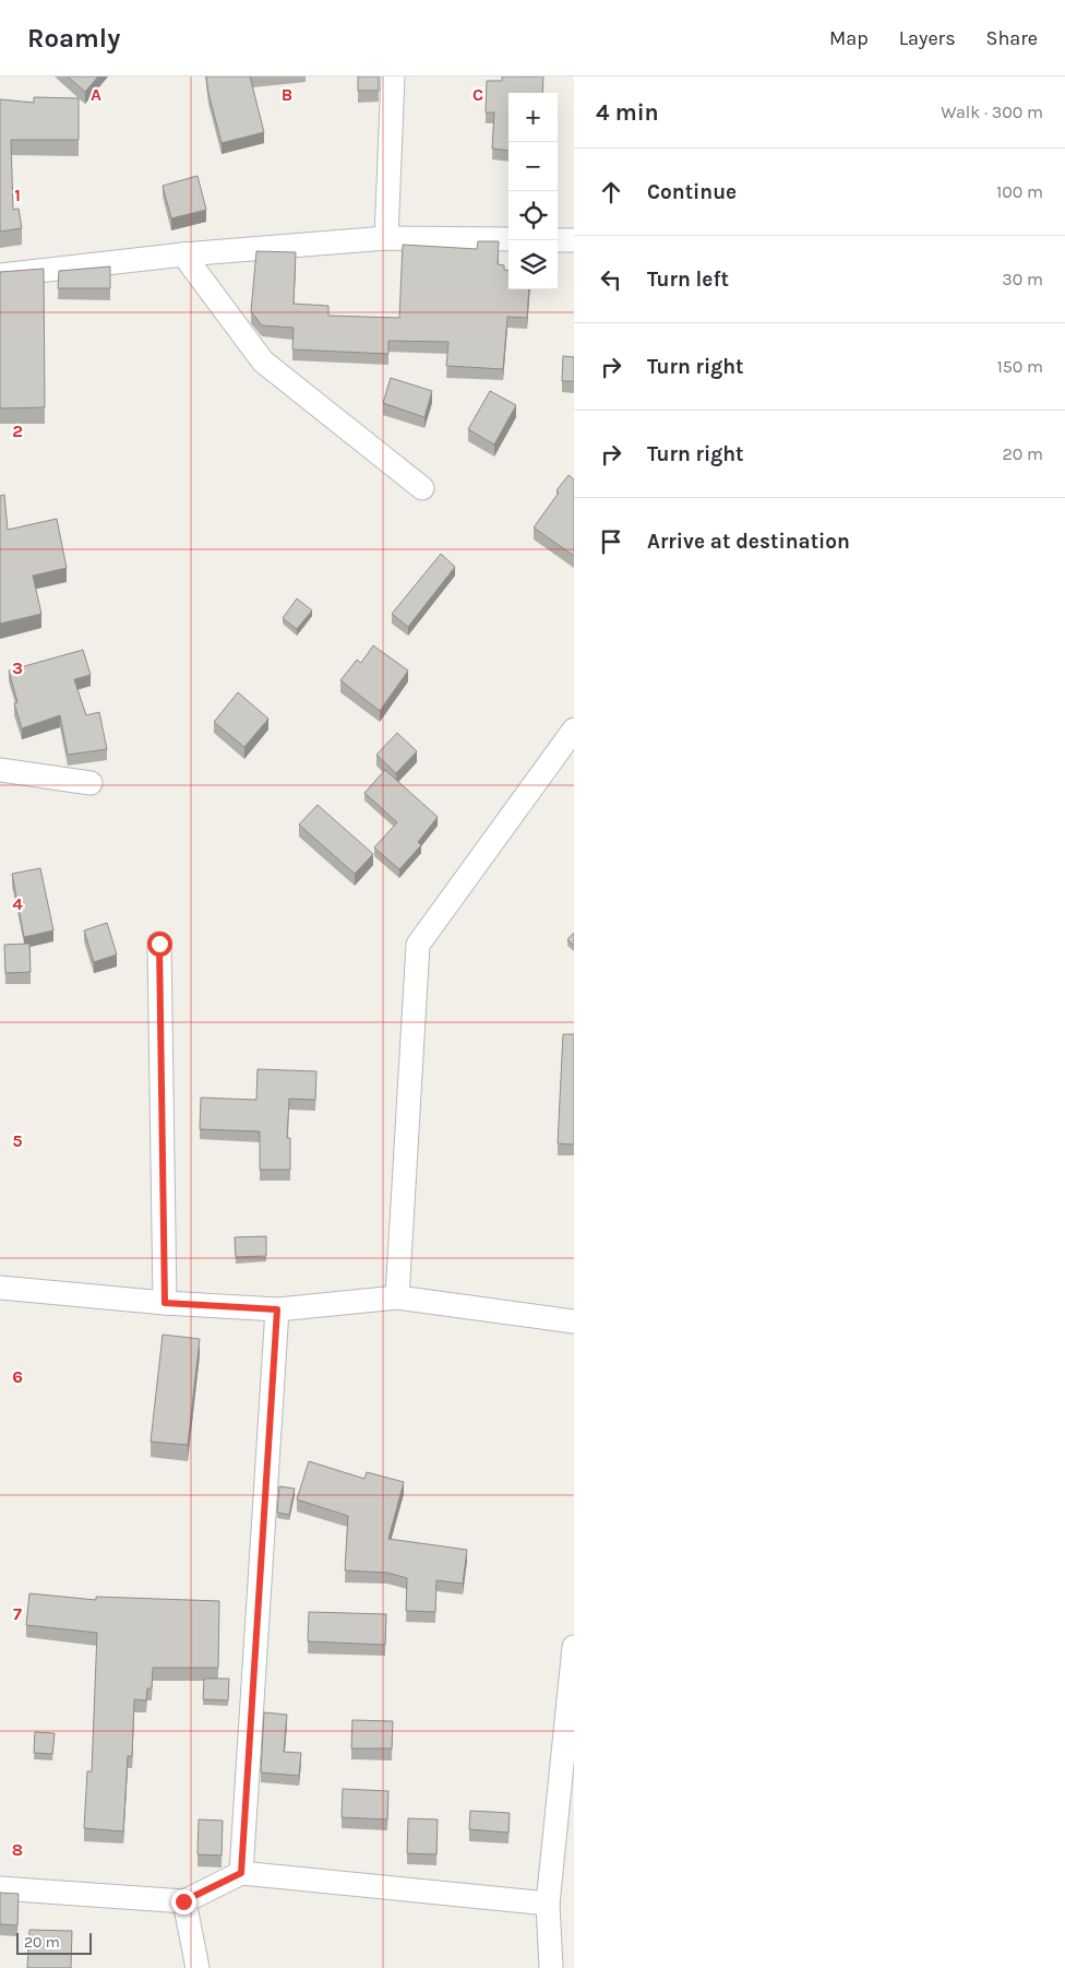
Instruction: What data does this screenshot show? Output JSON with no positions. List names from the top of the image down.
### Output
{
  "scale_bar": "20 m",
  "page": {
    "header": "Roamly",
    "nav": ["Map", "Layers", "Share"],
    "heading": ["4 min", "Walk · 300 m"],
    "map_buttons": ["+", "−"],
    "list": [
      ["Continue", "100 m"],
      ["Turn left", "30 m"],
      ["Turn right", "150 m"],
      ["Turn right", "20 m"],
      "Arrive at destination"
    ],
    "scale": "20 m"
  },
  "grid": {
    "columns": ["A", "B", "C"],
    "rows": [
      "1",
      "2",
      "3",
      "4",
      "5",
      "6",
      "7",
      "8"
    ]
  }
}
